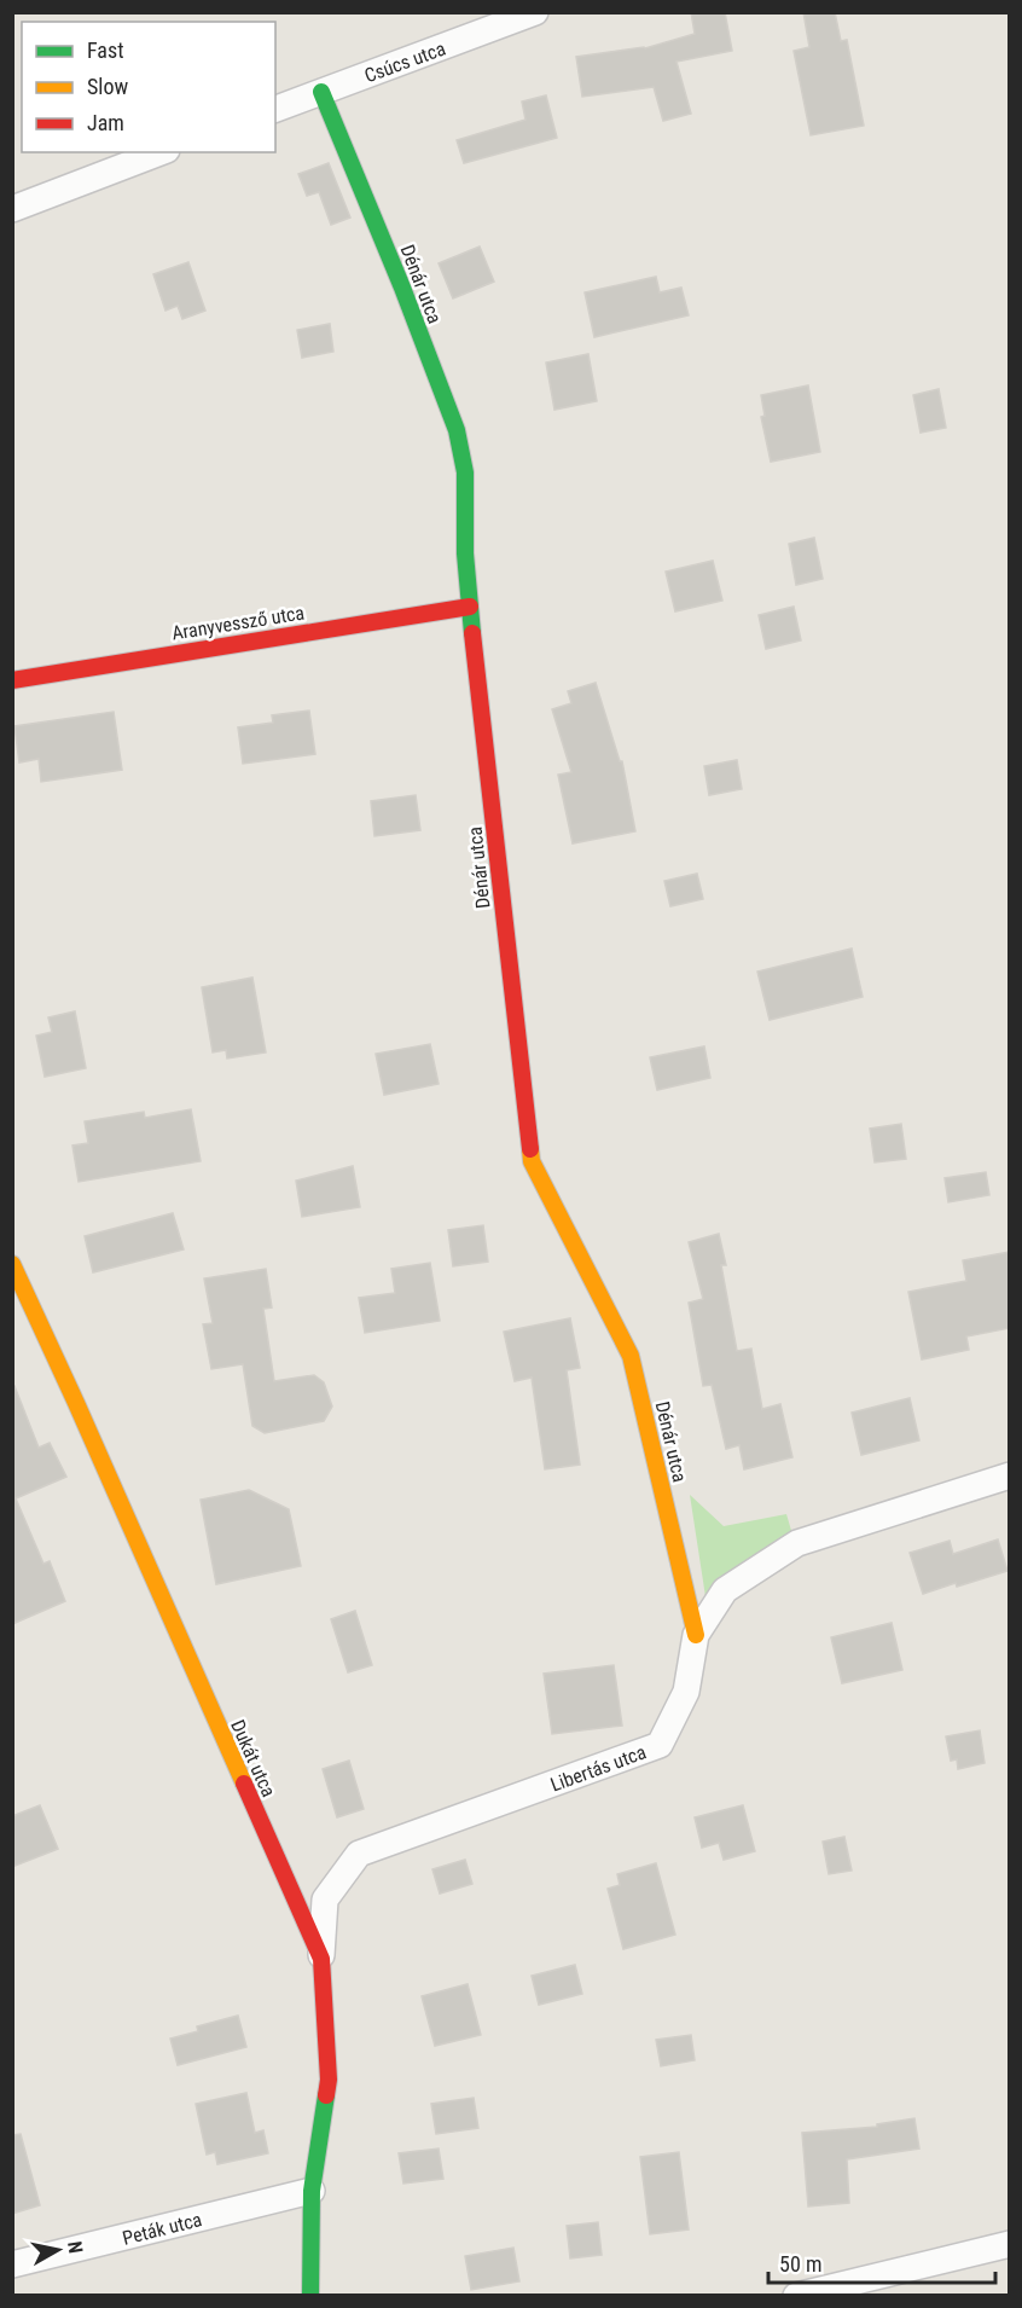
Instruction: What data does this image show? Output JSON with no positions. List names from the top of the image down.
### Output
{
  "streets": {
    "street": [
      "Csúcs utca",
      "Dénár utca",
      "Aranyvessző utca",
      "Dukát utca",
      "Libertás utca",
      "Peták utca"
    ]
  },
  "crossings": [
    ["Csúcs utca", "Dénár utca"],
    ["Dénár utca", "Aranyvessző utca"],
    ["Dénár utca", "Libertás utca"],
    ["Dukát utca", "Libertás utca"],
    ["Dukát utca", "Peták utca"]
  ],
  "legend": ["Fast", "Slow", "Jam"],
  "scale_bar": "50 m",
  "north": "right"
}
